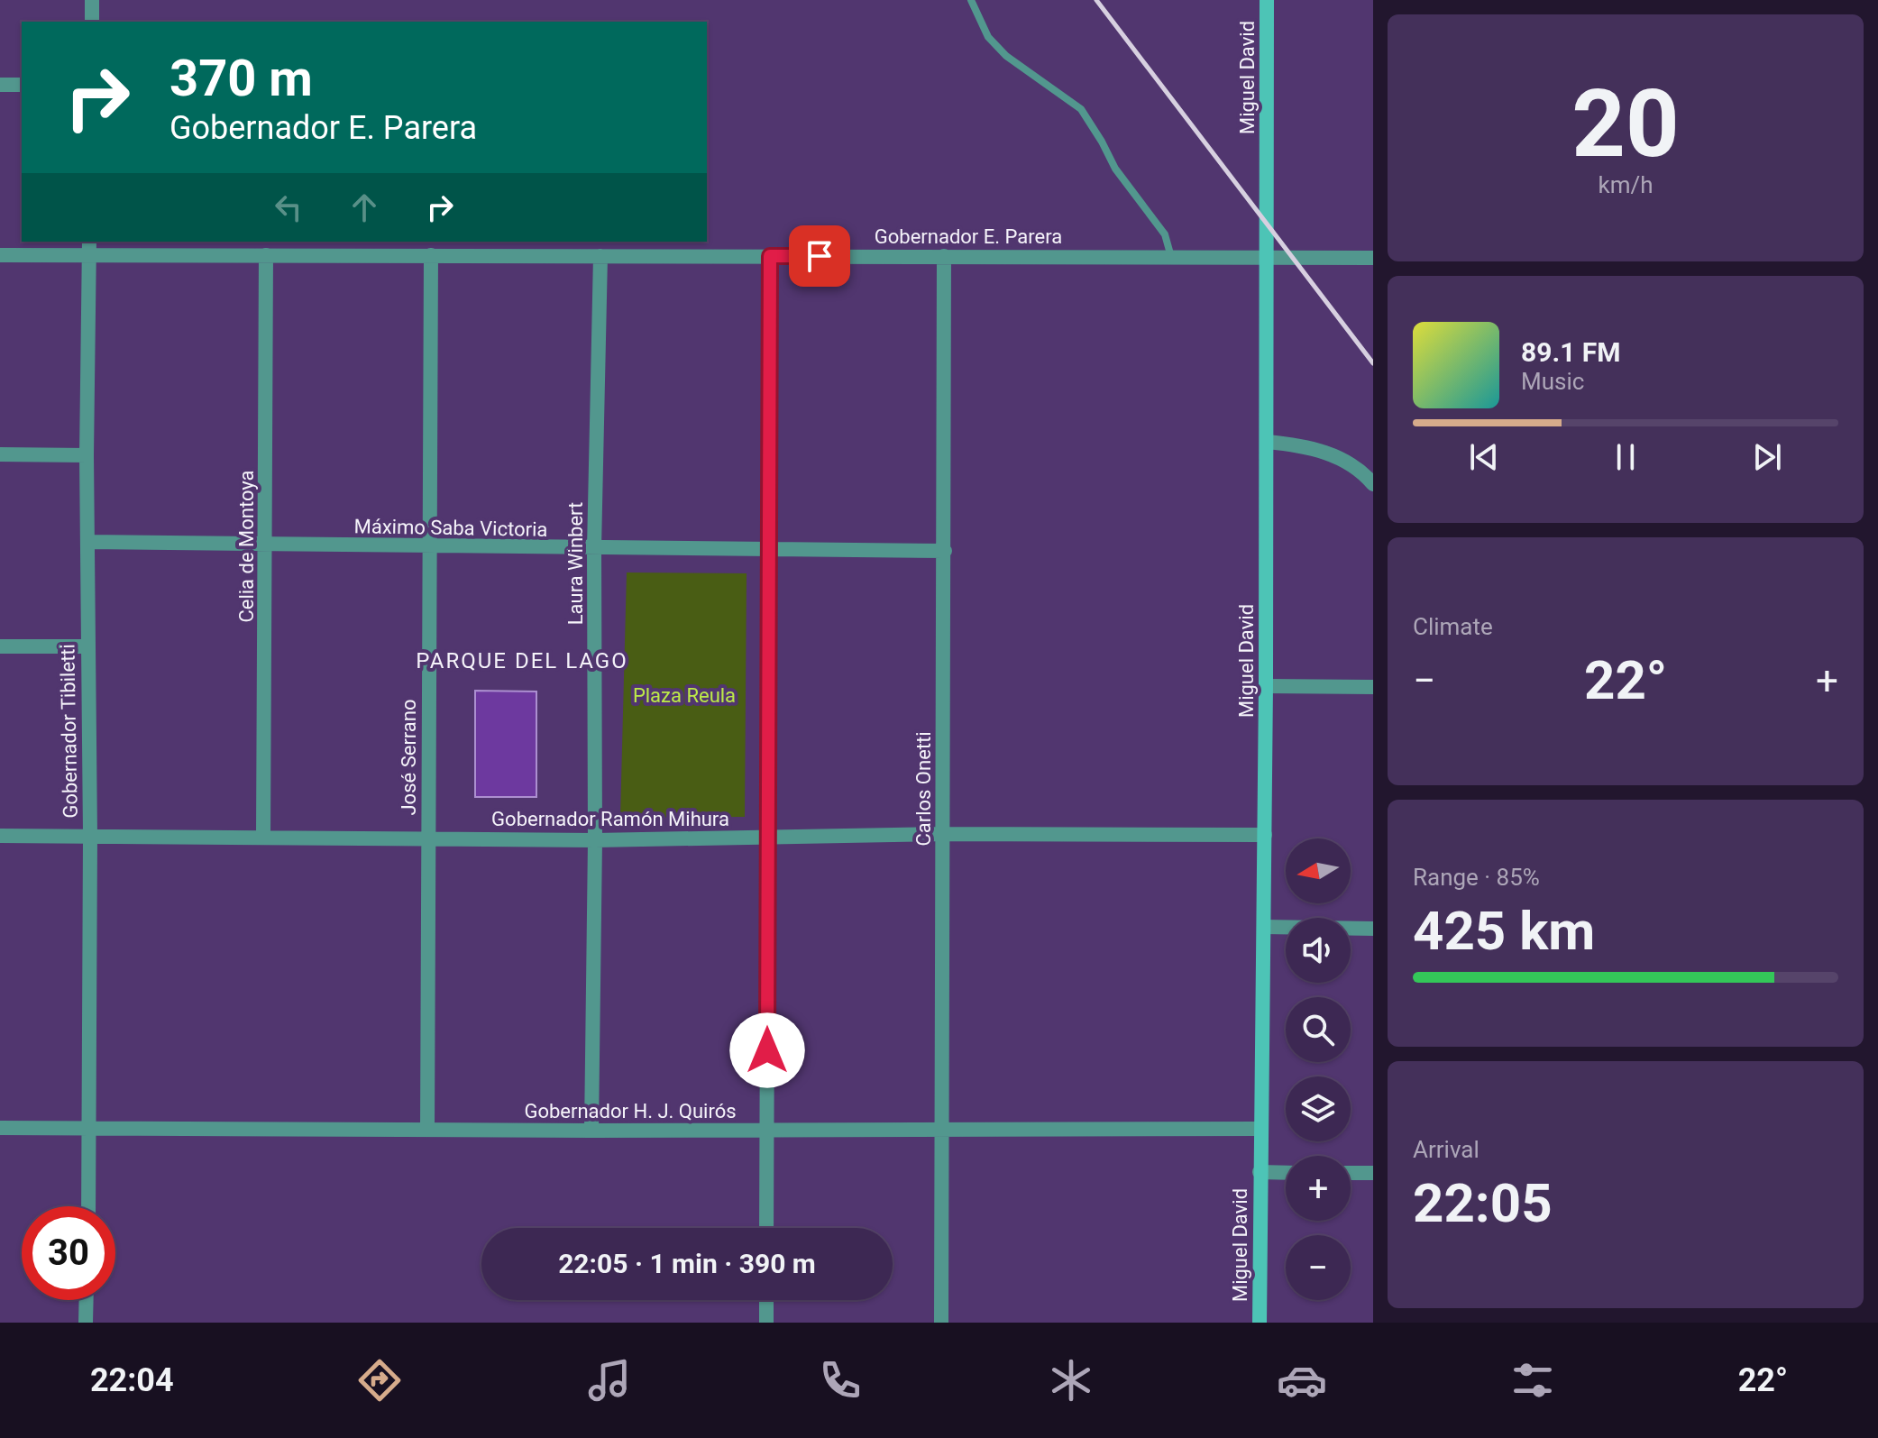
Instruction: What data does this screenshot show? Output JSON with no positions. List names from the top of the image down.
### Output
{
  "streets": {
    "street": [
      "Miguel David",
      "Gobernador E. Parera",
      "Máximo Saba Victoria",
      "Celia de Montoya",
      "Laura Winbert",
      "Gobernador Tibiletti",
      "José Serrano",
      "Carlos Onetti",
      "Gobernador Ramón Mihura",
      "Gobernador H. J. Quirós"
    ]
  },
  "crossings": [
    ["Miguel David", "Gobernador E. Parera"],
    ["Miguel David", "Gobernador Ramón Mihura"],
    ["Miguel David", "Gobernador H. J. Quirós"],
    ["Gobernador E. Parera", "Celia de Montoya"],
    ["Gobernador E. Parera", "Laura Winbert"],
    ["Gobernador E. Parera", "Gobernador Tibiletti"],
    ["Gobernador E. Parera", "José Serrano"],
    ["Gobernador E. Parera", "Carlos Onetti"],
    ["Máximo Saba Victoria", "Celia de Montoya"],
    ["Máximo Saba Victoria", "Laura Winbert"],
    ["Máximo Saba Victoria", "Gobernador Tibiletti"],
    ["Máximo Saba Victoria", "José Serrano"],
    ["Máximo Saba Victoria", "Carlos Onetti"],
    ["Celia de Montoya", "Gobernador Ramón Mihura"],
    ["Laura Winbert", "Gobernador Ramón Mihura"],
    ["Laura Winbert", "Gobernador H. J. Quirós"],
    ["Gobernador Tibiletti", "Gobernador Ramón Mihura"],
    ["Gobernador Tibiletti", "Gobernador H. J. Quirós"],
    ["José Serrano", "Gobernador Ramón Mihura"],
    ["José Serrano", "Gobernador H. J. Quirós"],
    ["Carlos Onetti", "Gobernador Ramón Mihura"],
    ["Carlos Onetti", "Gobernador H. J. Quirós"]
  ],
  "districts": ["PARQUE DEL LAGO"],
  "parks": ["Plaza Reula"],
  "north": "left",
  "page": {
    "tile": [
      ["20", "km/h"],
      "Climate",
      ["Range · 85%", "425 km"],
      ["Arrival", "22:05"]
    ],
    "turn": ["370 m", "Gobernador E. Parera"],
    "song": ["89.1 FM", "Music"],
    "heat": ["−", "22°", "+"],
    "map_buttons": ["+", "−"],
    "limit": "30",
    "trip": "22:05 · 1 min · 390 m",
    "tabs": ["22:04", "22°"]
  }
}
